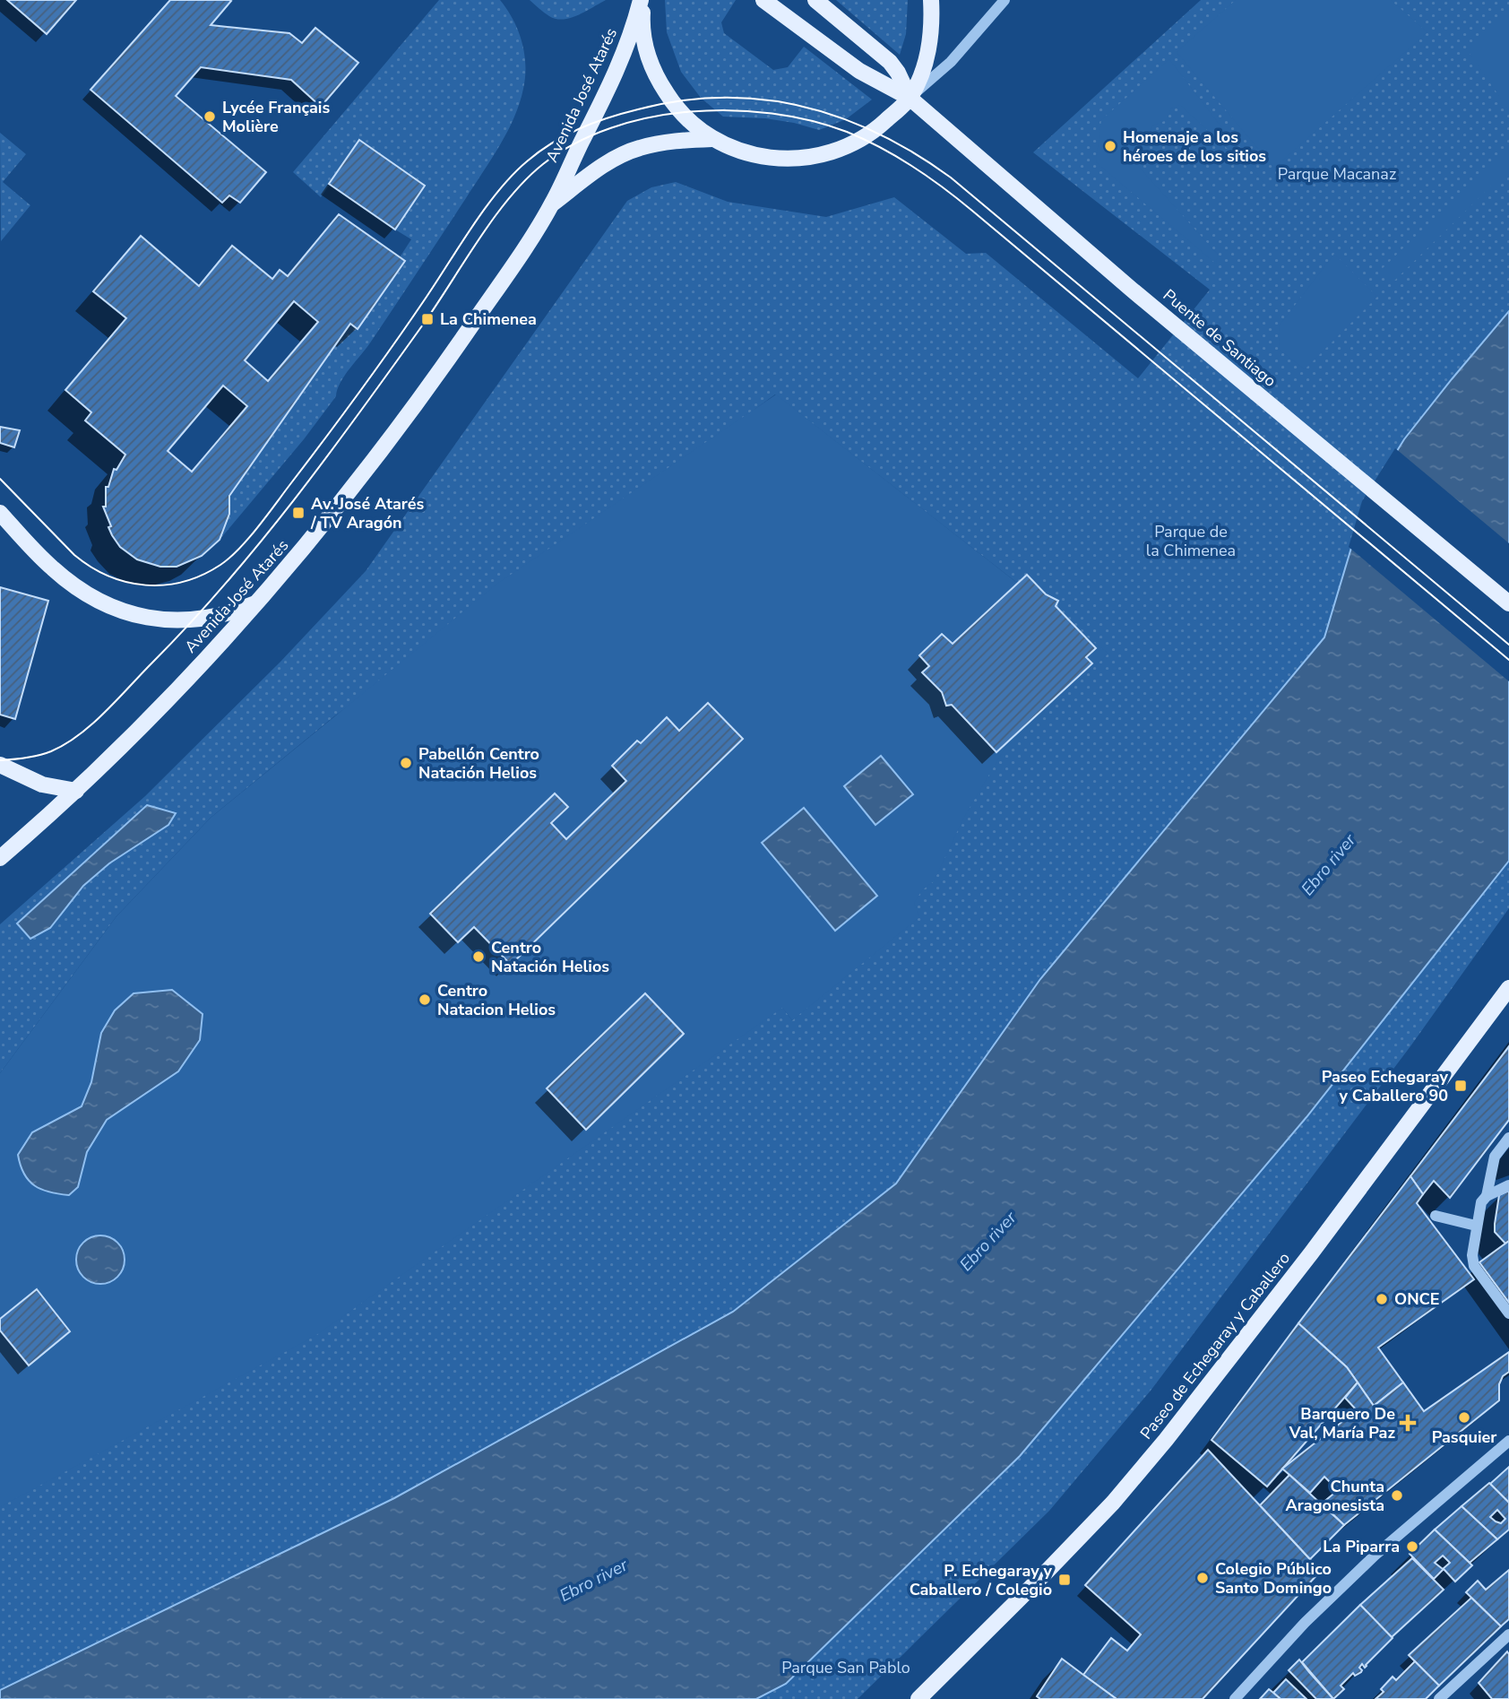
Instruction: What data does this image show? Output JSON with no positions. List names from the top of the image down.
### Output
{
  "streets": {
    "main road": ["Avenida José Atarés", "Puente de Santiago", "Paseo de Echegaray y Caballero"]
  },
  "water": ["Ebro river"],
  "parks": ["Parque Macanaz", "Parque de la Chimenea", "Parque San Pablo"],
  "places": {
    "other": [
      "Lycée Français Molière",
      "Homenaje a los héroes de los sitios",
      "Pabellón Centro Natación Helios",
      "Centro Natación Helios",
      "Centro Natacion Helios",
      "ONCE",
      "Pasquier",
      "Chunta Aragonesista",
      "La Piparra",
      "Colegio Público Santo Domingo"
    ],
    "transit": [
      "La Chimenea",
      "Av. José Atarés / TV Aragón",
      "Paseo Echegaray y Caballero 90",
      "P. Echegaray y Caballero / Colegio"
    ],
    "health": ["Barquero De Val, María Paz"]
  }
}
